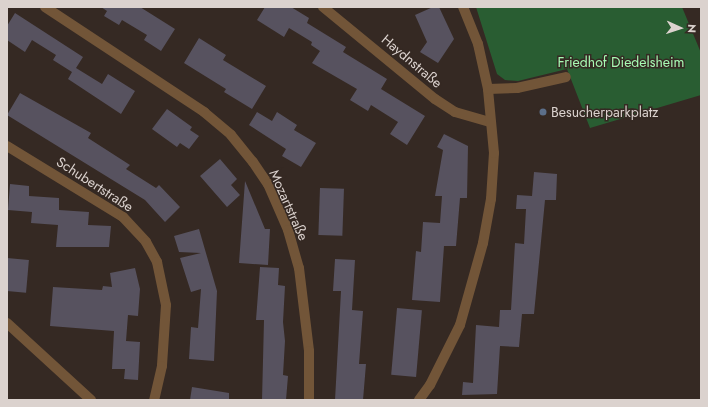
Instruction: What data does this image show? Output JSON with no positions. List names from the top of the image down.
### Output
{
  "streets": {
    "street": ["Haydnstraße", "Schubertstraße", "Mozartstraße"]
  },
  "parks": ["Friedhof Diedelsheim"],
  "places": ["Besucherparkplatz"],
  "north": "right"
}
